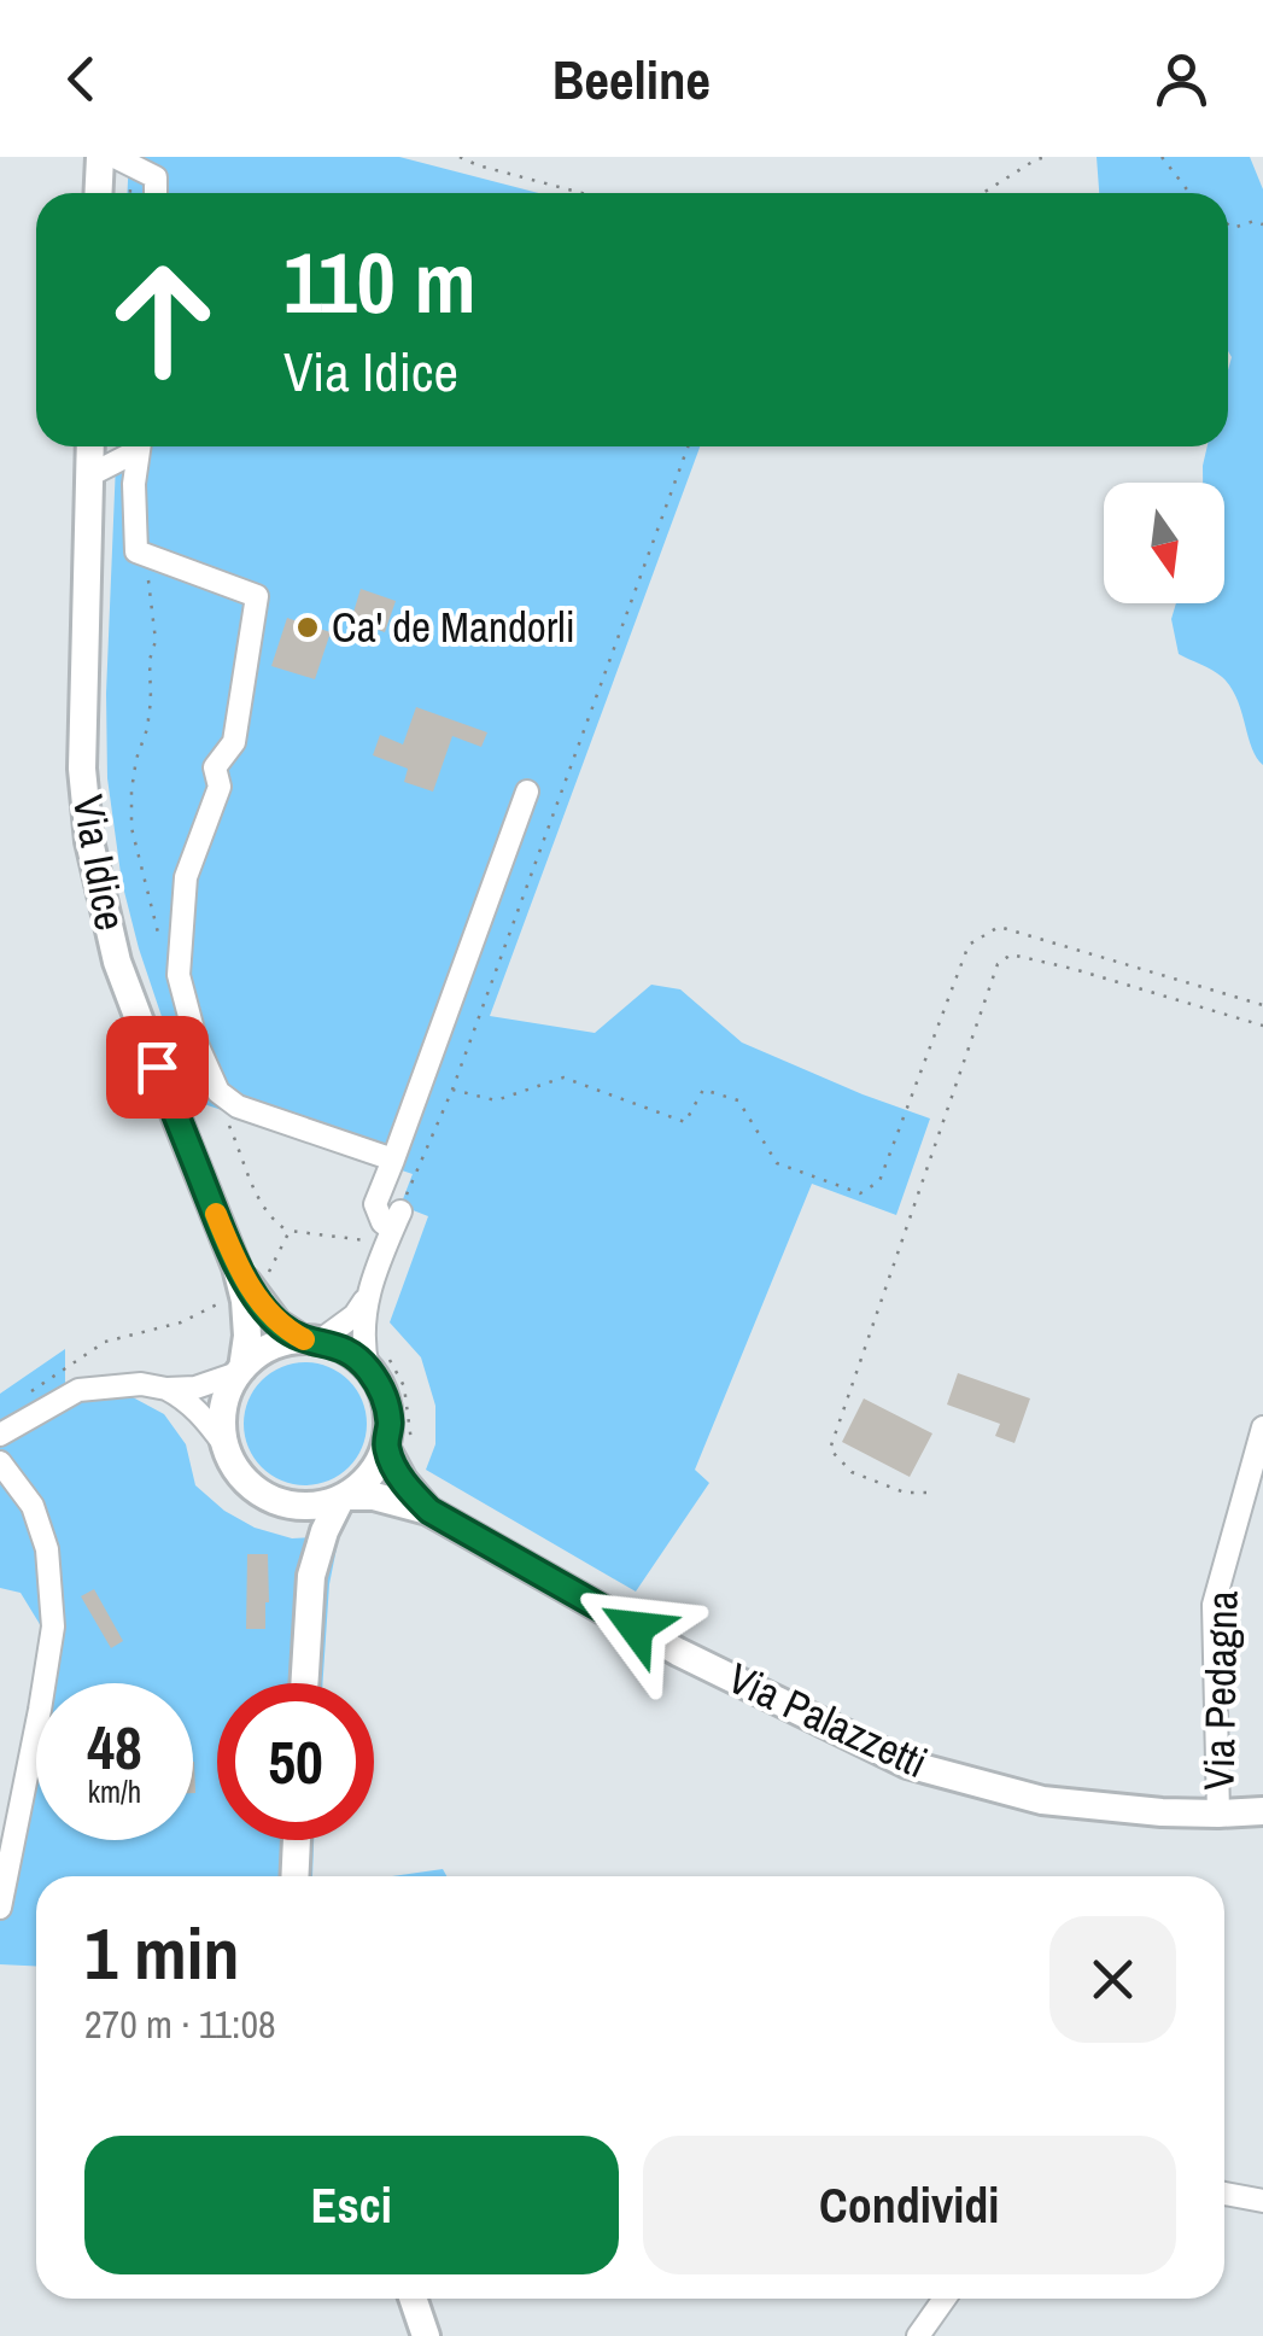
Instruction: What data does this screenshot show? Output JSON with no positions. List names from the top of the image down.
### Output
{
  "streets": {
    "main road": ["Via Idice", "Via Palazzetti"],
    "street": ["Via Pedagna"]
  },
  "crossings": [
    ["Via Idice", "Via Palazzetti"],
    ["Via Pedagna", "Via Palazzetti"]
  ],
  "places": ["Ca' de Mandorli"],
  "north": "bottom",
  "page": {
    "header": "Beeline",
    "turn": ["110 m", "Via Idice"],
    "speed": "48 km/h",
    "limit": "50",
    "heading": ["1 min", "270 m · 11:08"],
    "buttons": ["Esci", "Condividi"]
  }
}
